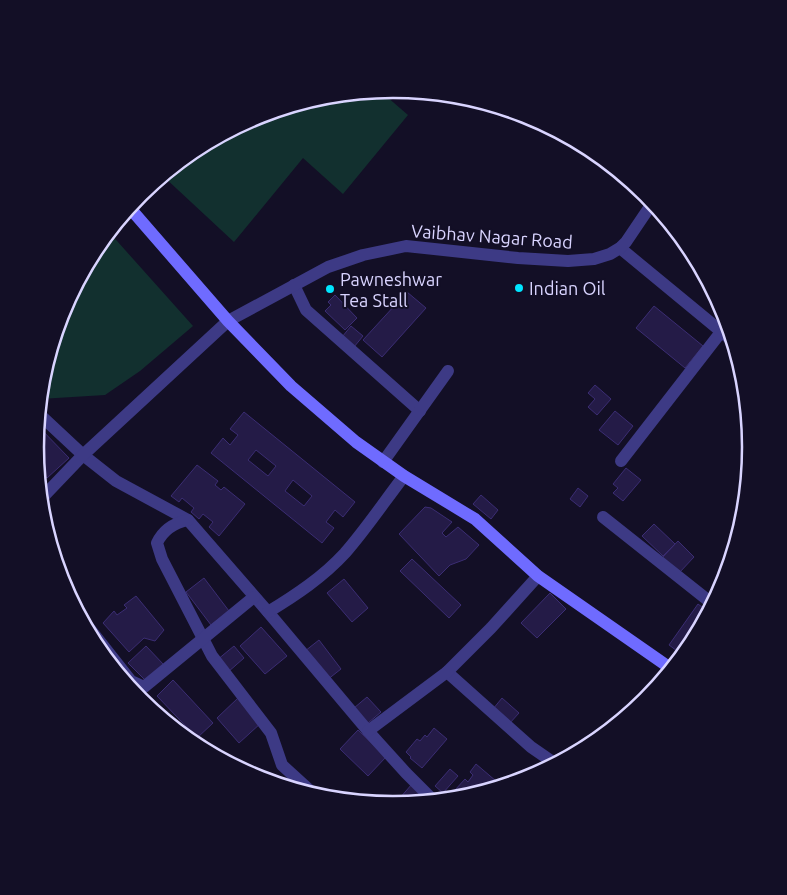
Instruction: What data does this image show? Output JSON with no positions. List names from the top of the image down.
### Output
{
  "streets": {
    "street": ["Vaibhav Nagar Road"]
  },
  "places": ["Indian Oil", "Pawneshwar Tea Stall"]
}
